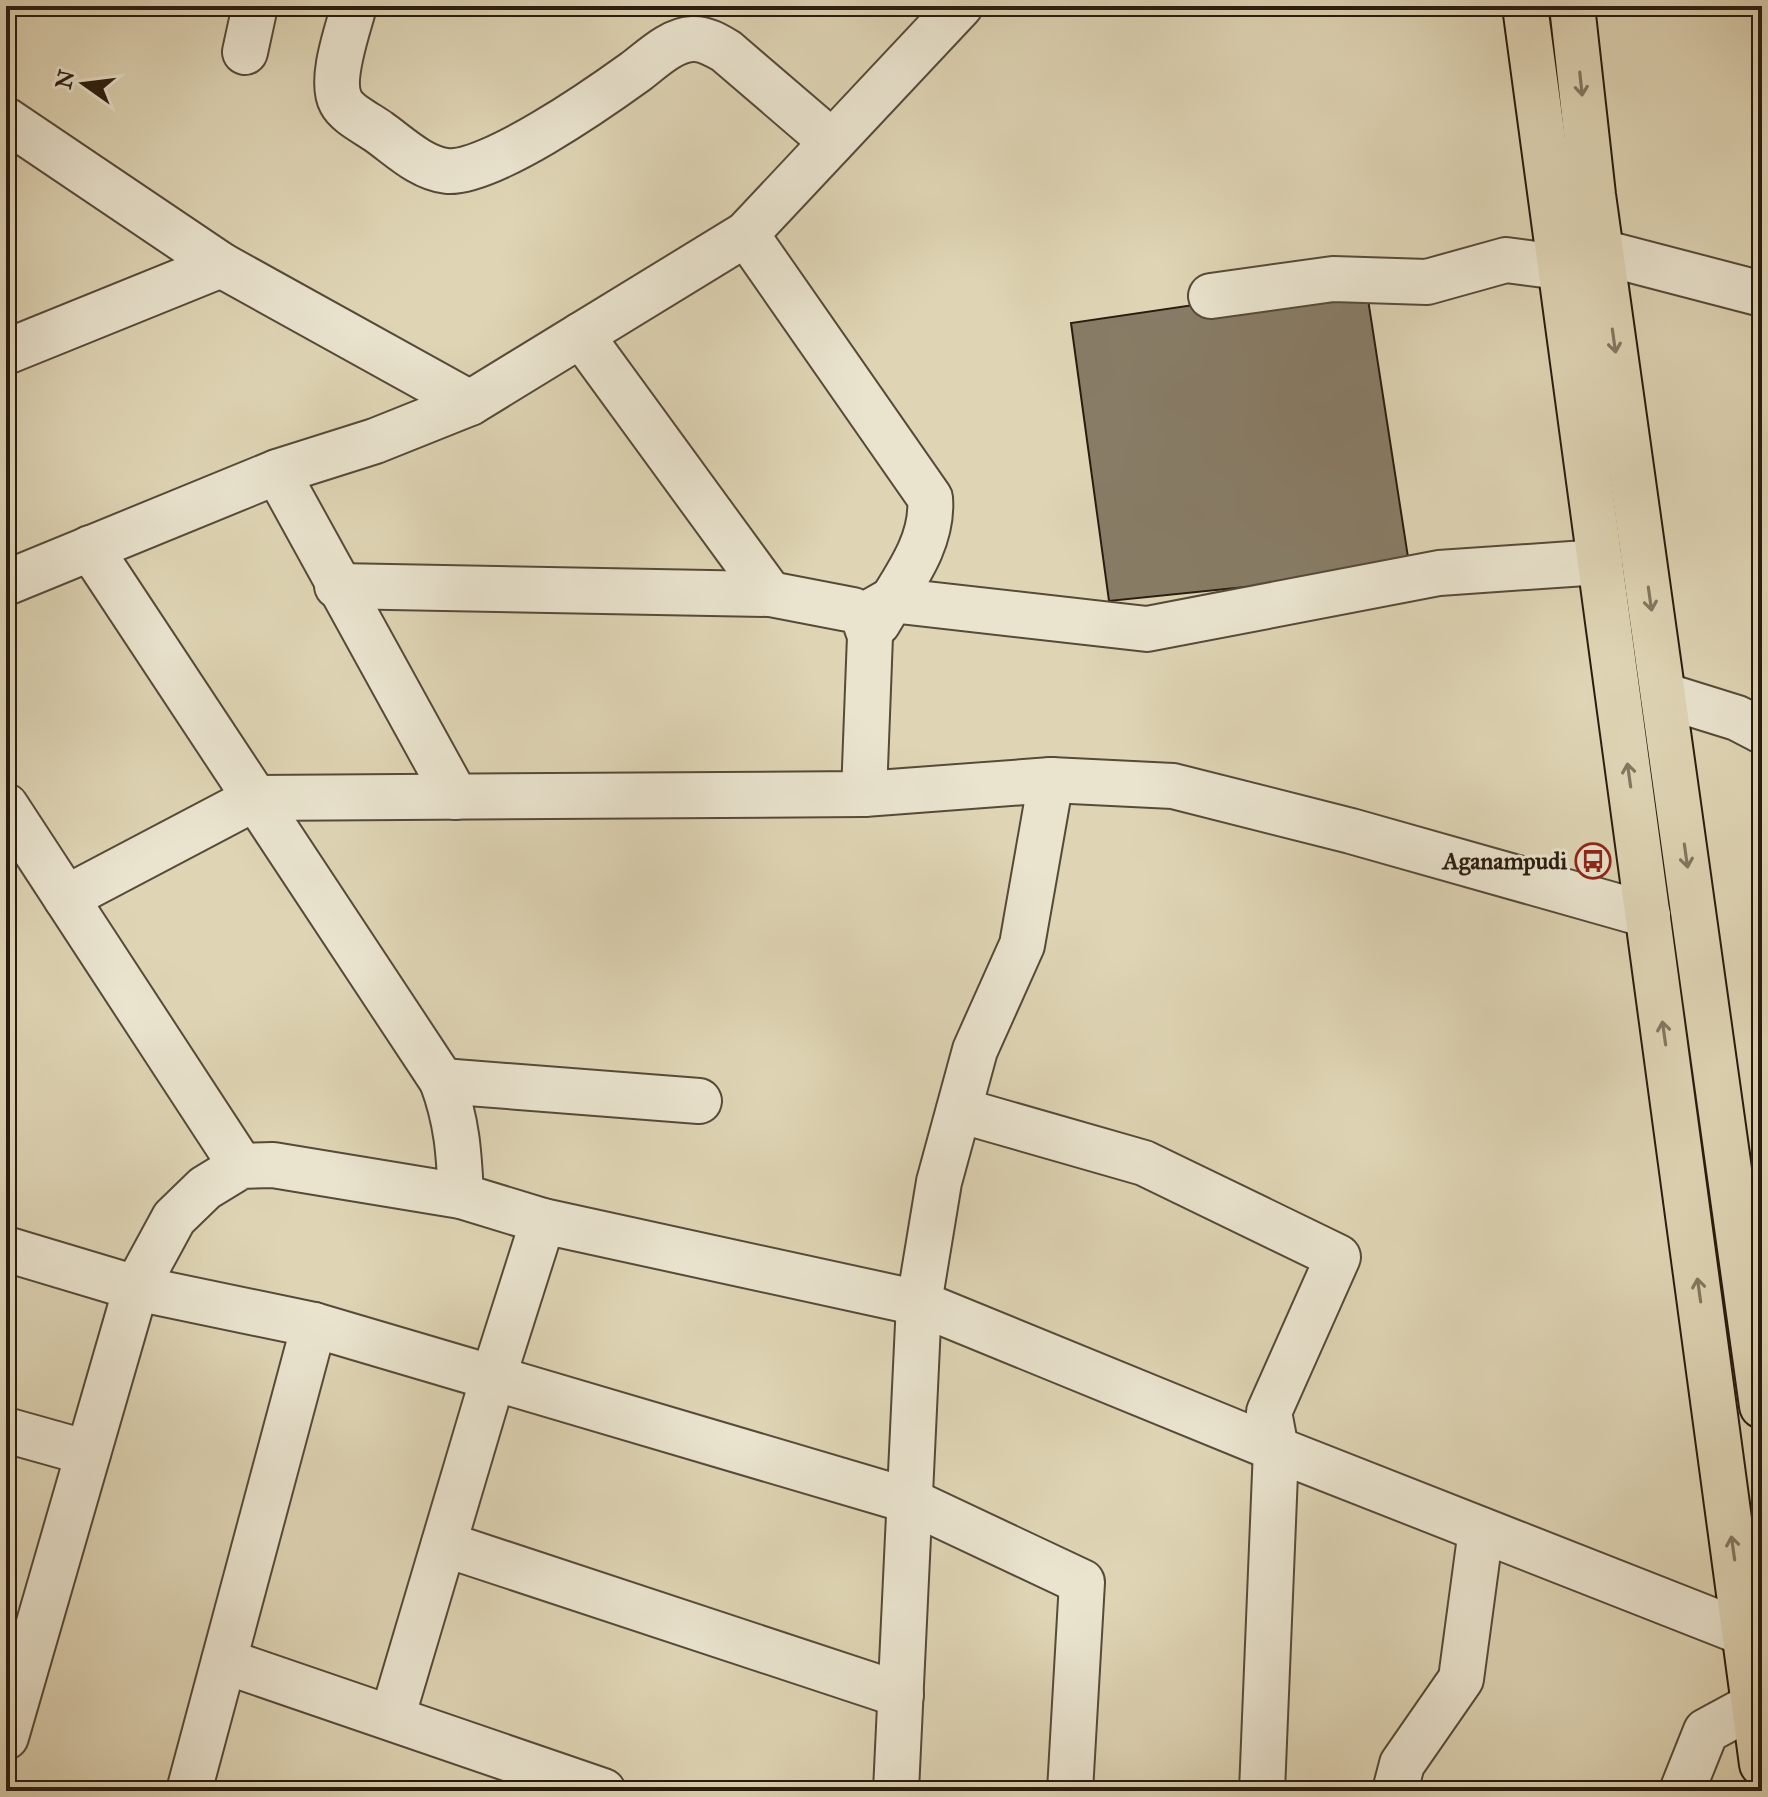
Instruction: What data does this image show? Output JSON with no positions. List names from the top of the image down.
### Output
{
  "places": {
    "bus stop": ["Aganampudi"]
  },
  "north": "left"
}
